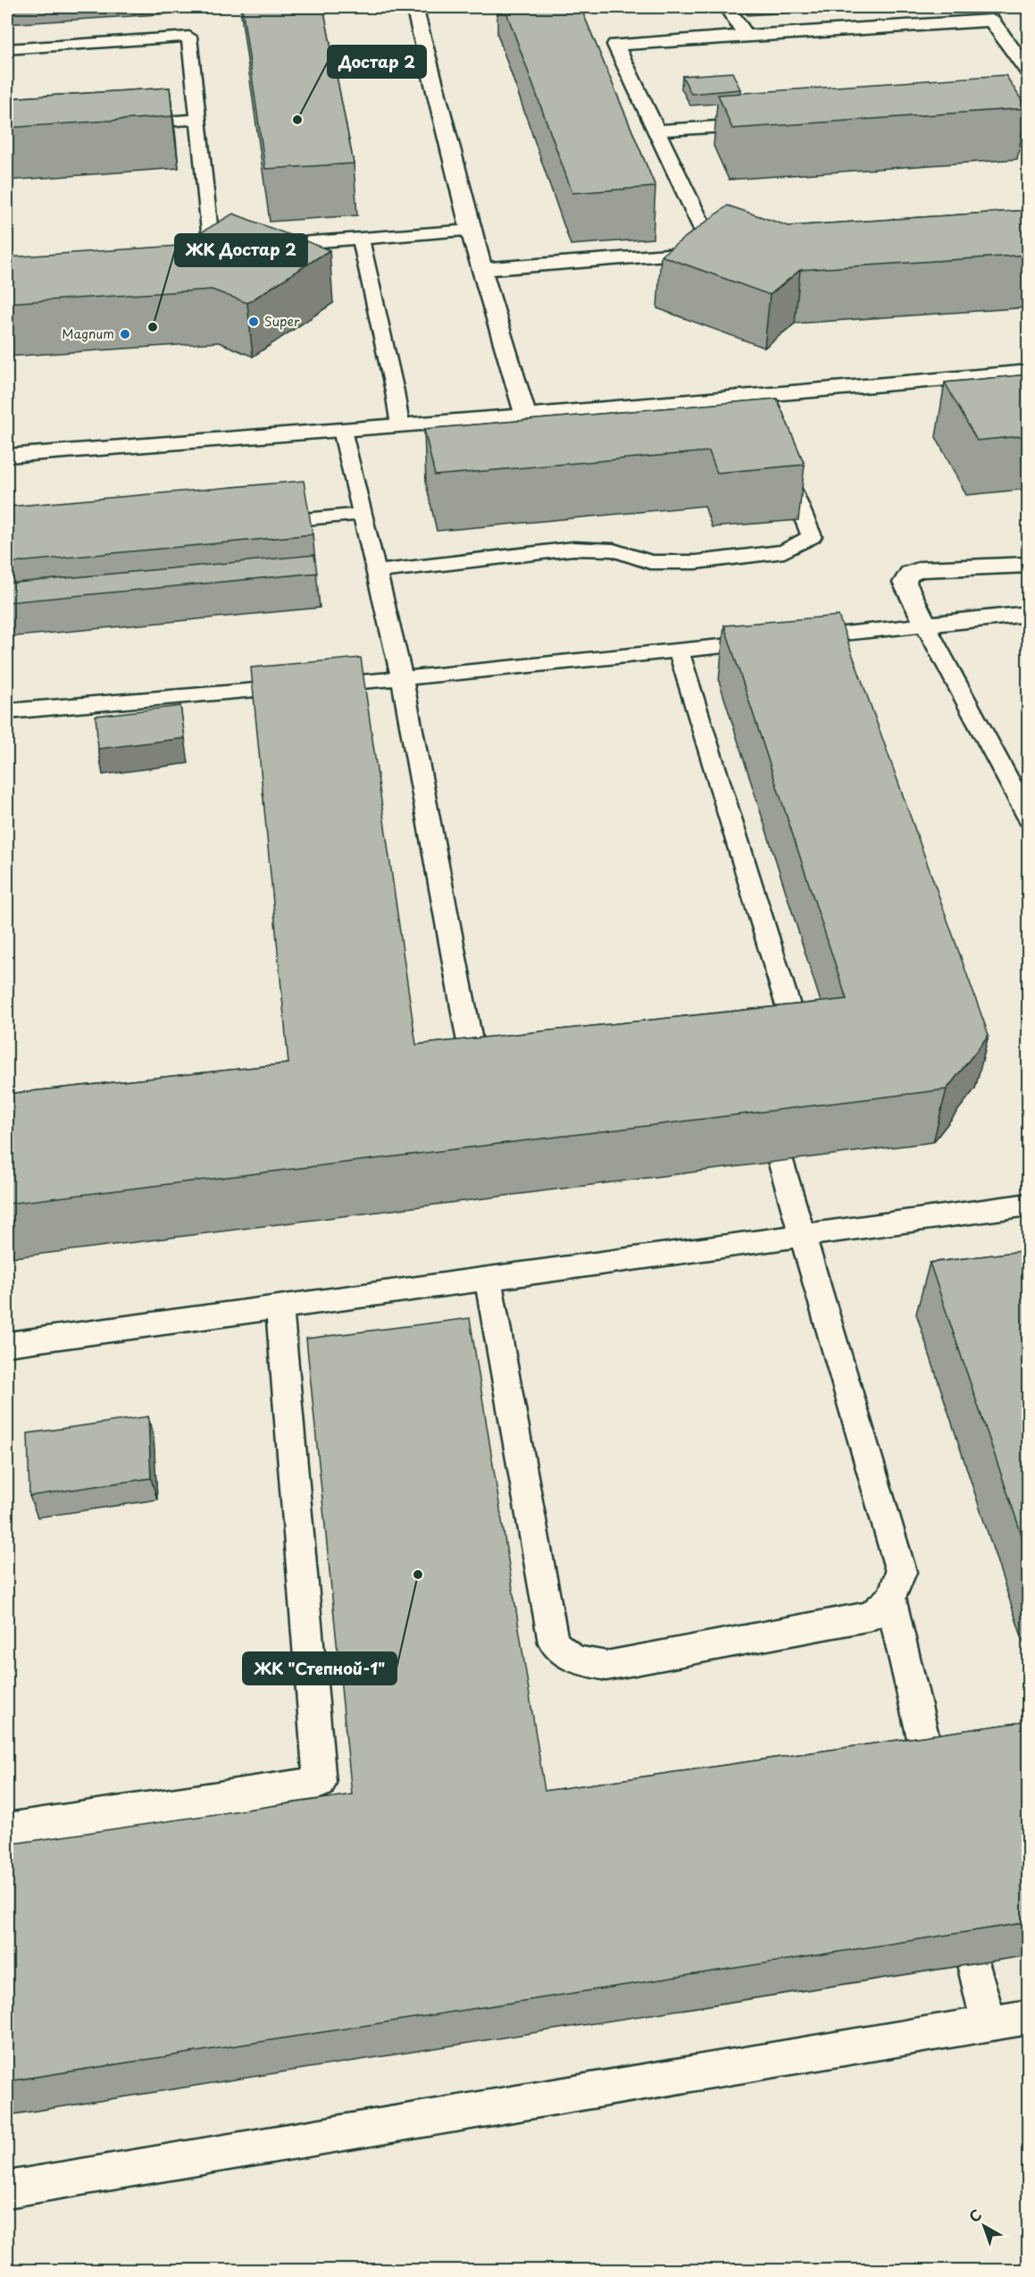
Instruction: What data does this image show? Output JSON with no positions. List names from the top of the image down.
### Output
{
  "places": [
    "Достар 2",
    "Super",
    "ЖК Достар 2",
    "Magnum",
    "ЖК \"Степной-1\""
  ],
  "north": "top left"
}
